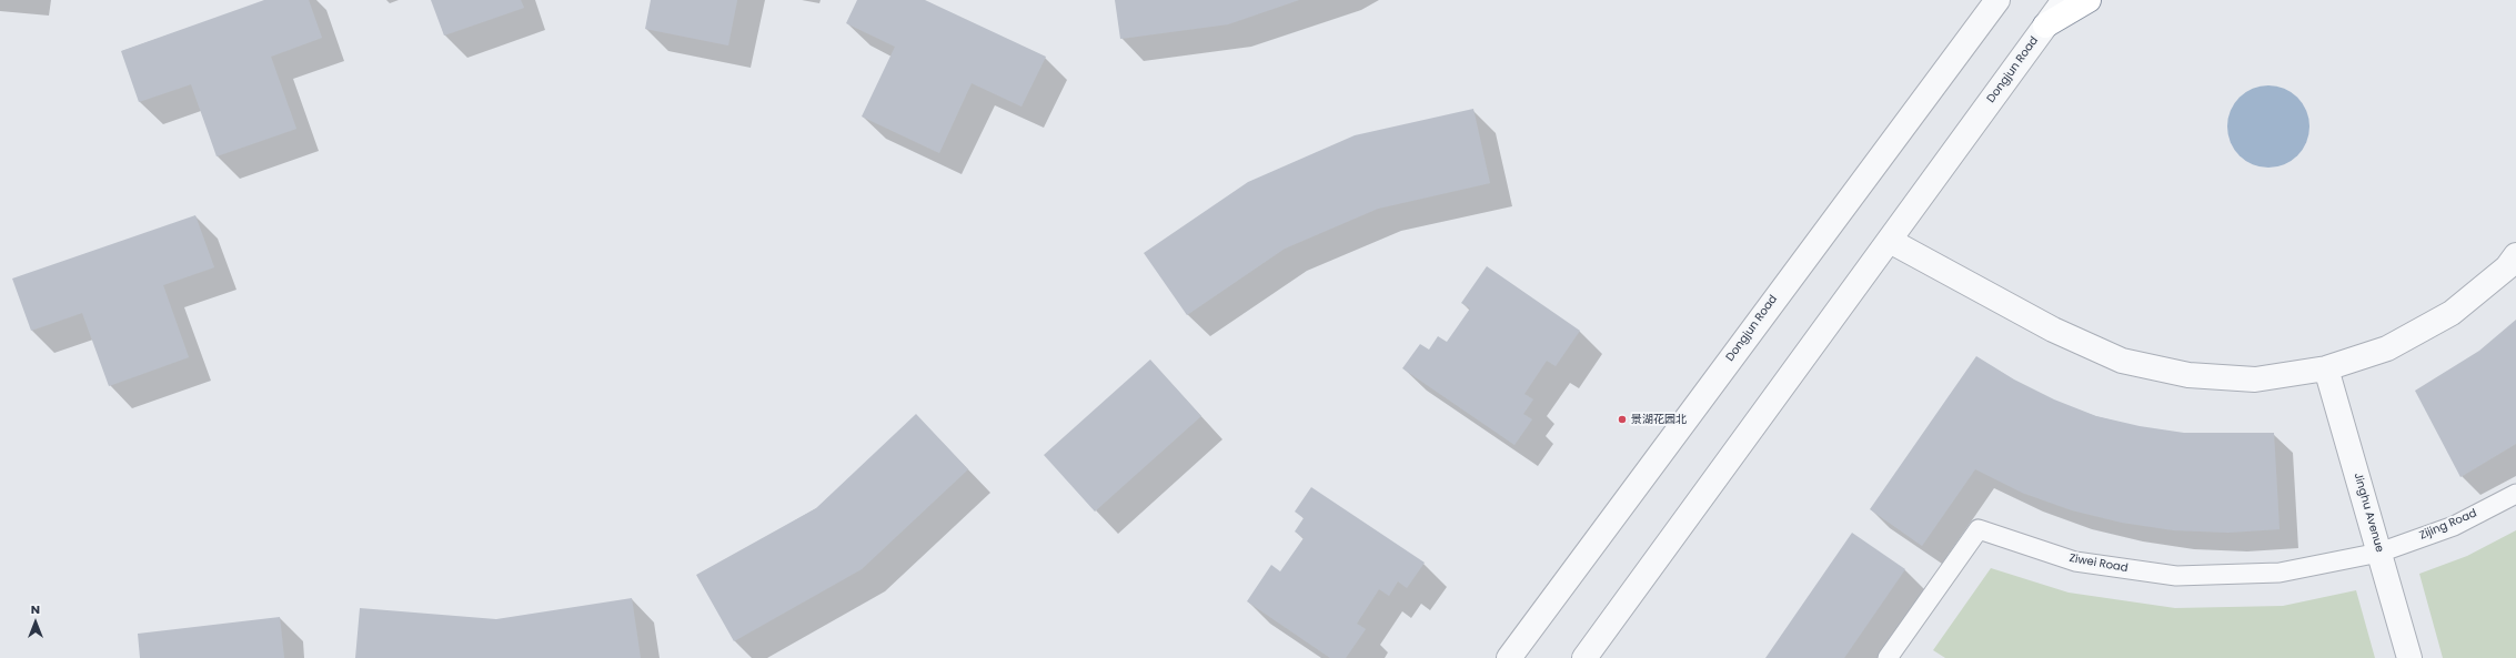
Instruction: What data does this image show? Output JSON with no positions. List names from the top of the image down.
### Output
{
  "streets": {
    "street": ["Dongjun Road", "Jinghu Avenue"],
    "lane": ["Zijing Road", "Ziwei Road"]
  },
  "crossings": [
    ["Jinghu Avenue", "Zijing Road"],
    ["Jinghu Avenue", "Ziwei Road"],
    ["Zijing Road", "Ziwei Road"]
  ],
  "places": ["景湖花园北"],
  "north": "top"
}
